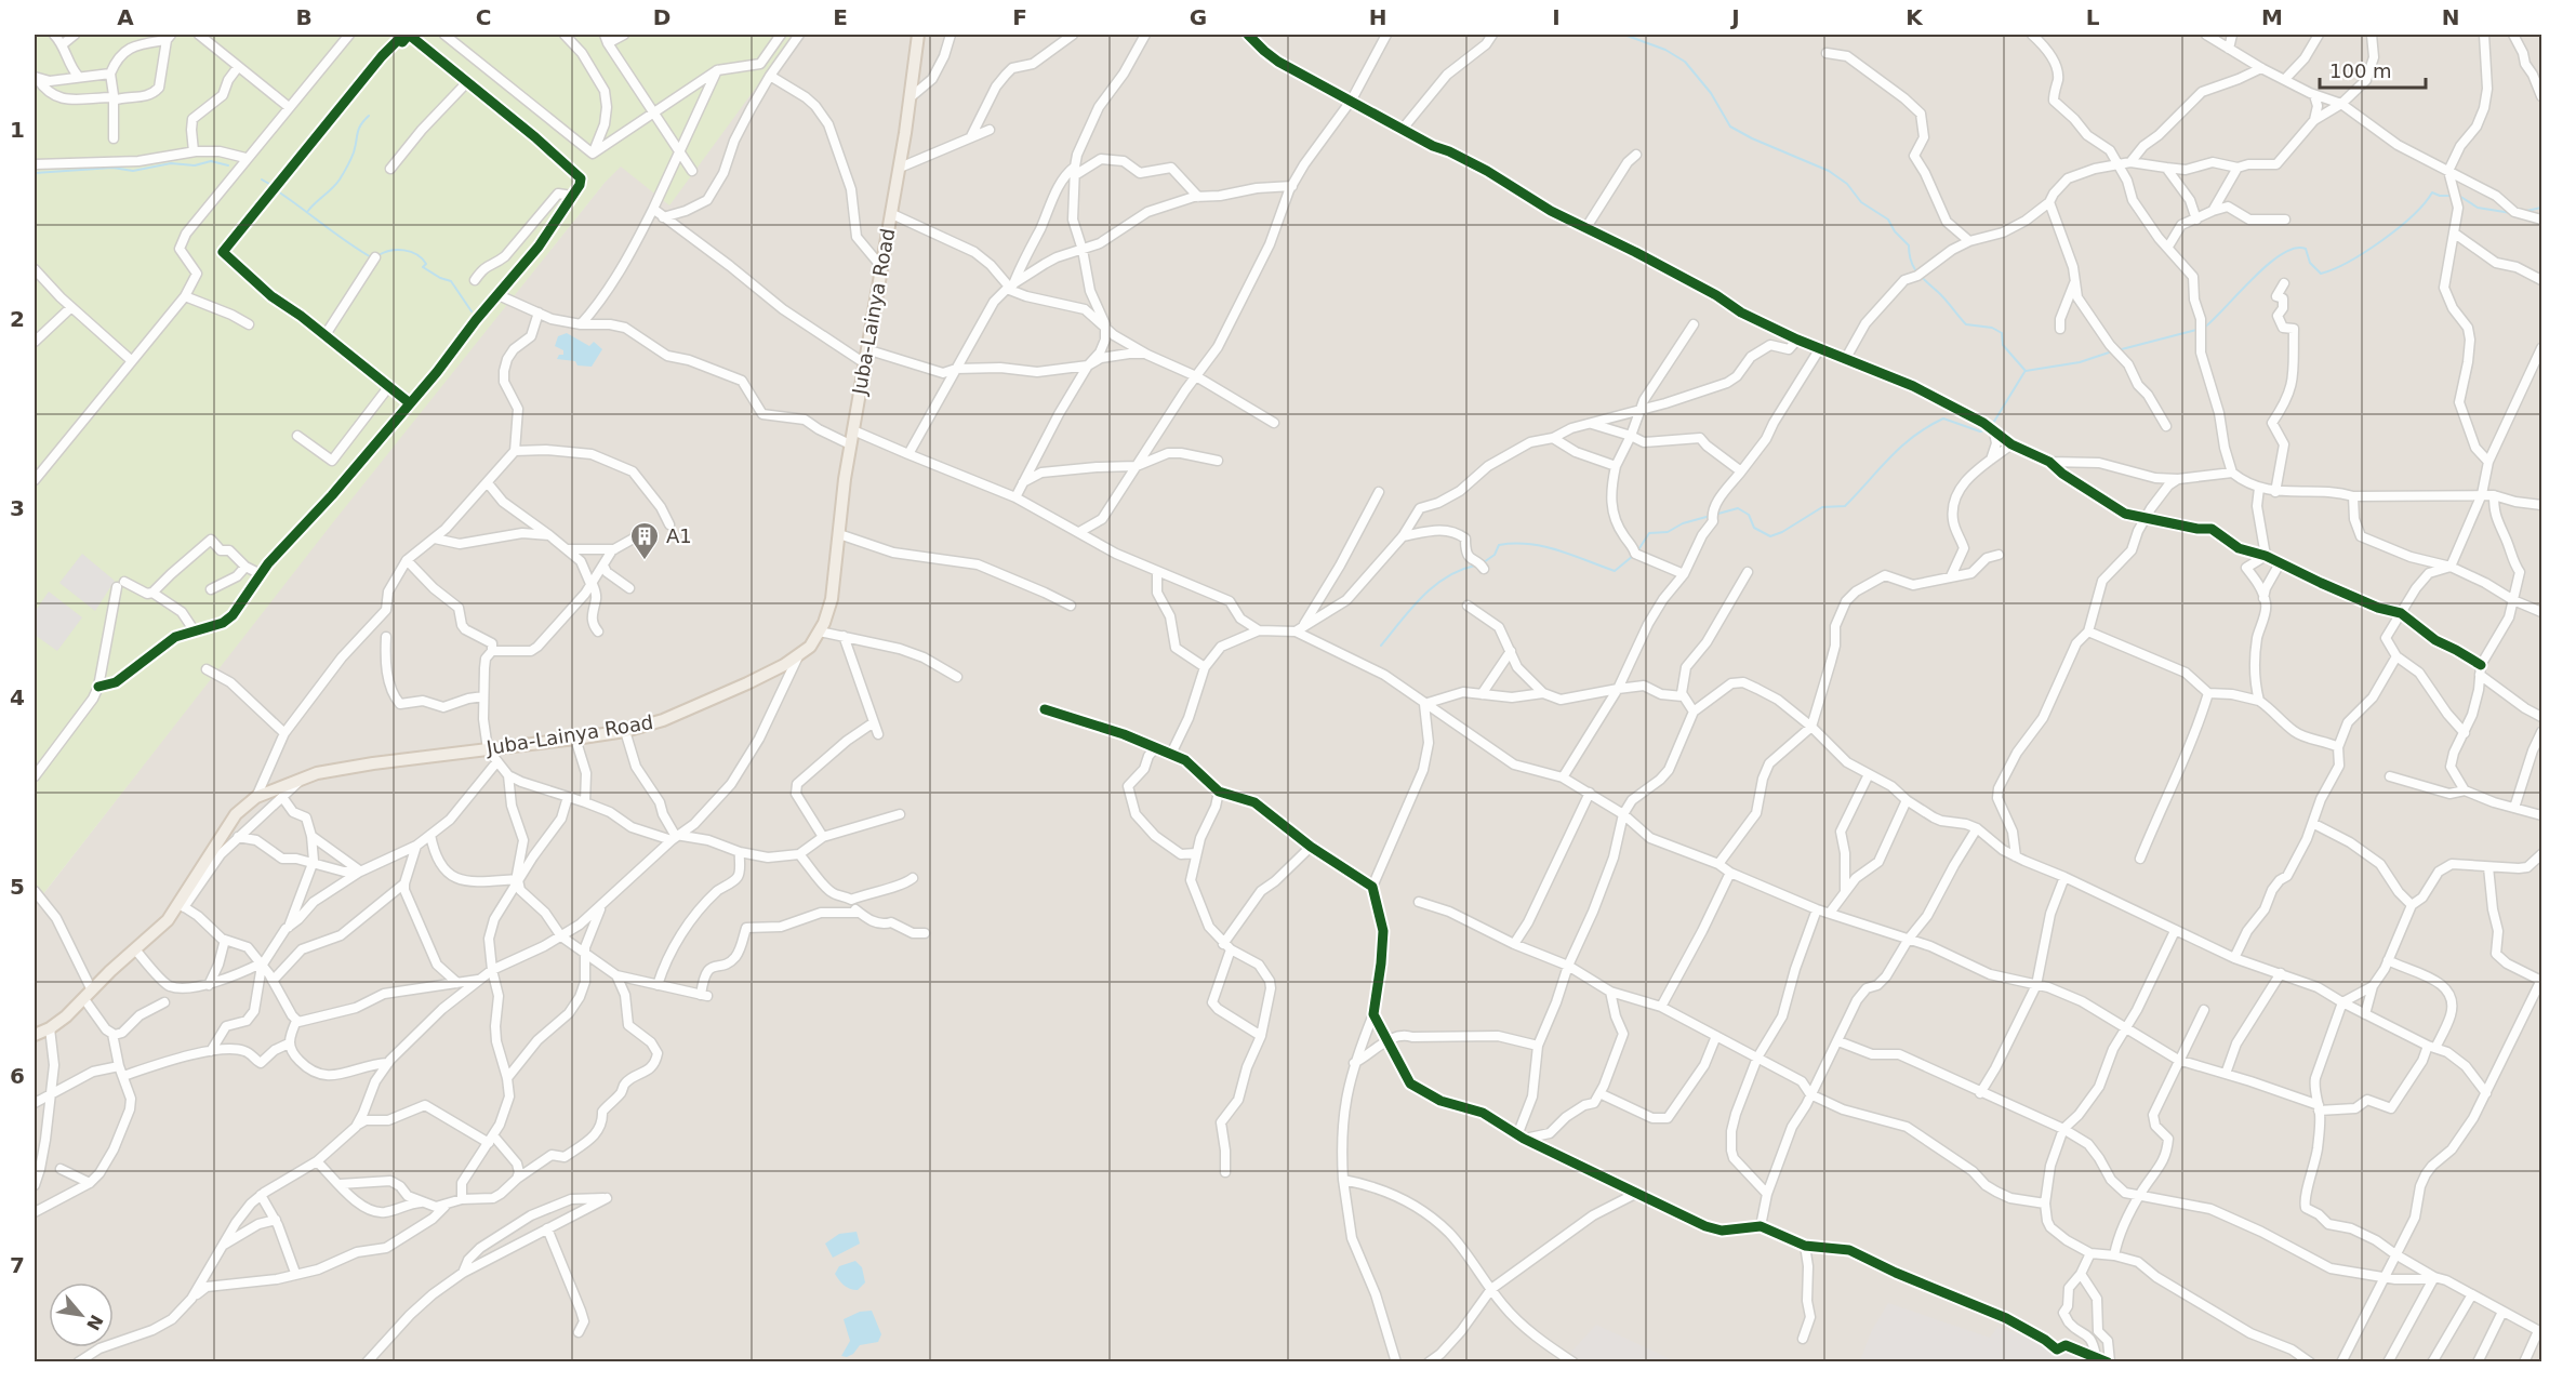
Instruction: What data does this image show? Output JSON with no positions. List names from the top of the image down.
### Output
{
  "streets": {
    "main road": ["Juba-Lainya Road"]
  },
  "places": {
    "building": ["A1"]
  },
  "scale_bar": "100 m",
  "north": "bottom right",
  "grid": {
    "columns": [
      "A",
      "B",
      "C",
      "D",
      "E",
      "F",
      "G",
      "H",
      "I",
      "J",
      "K",
      "L",
      "M",
      "N"
    ],
    "rows": [
      "1",
      "2",
      "3",
      "4",
      "5",
      "6",
      "7"
    ]
  }
}
